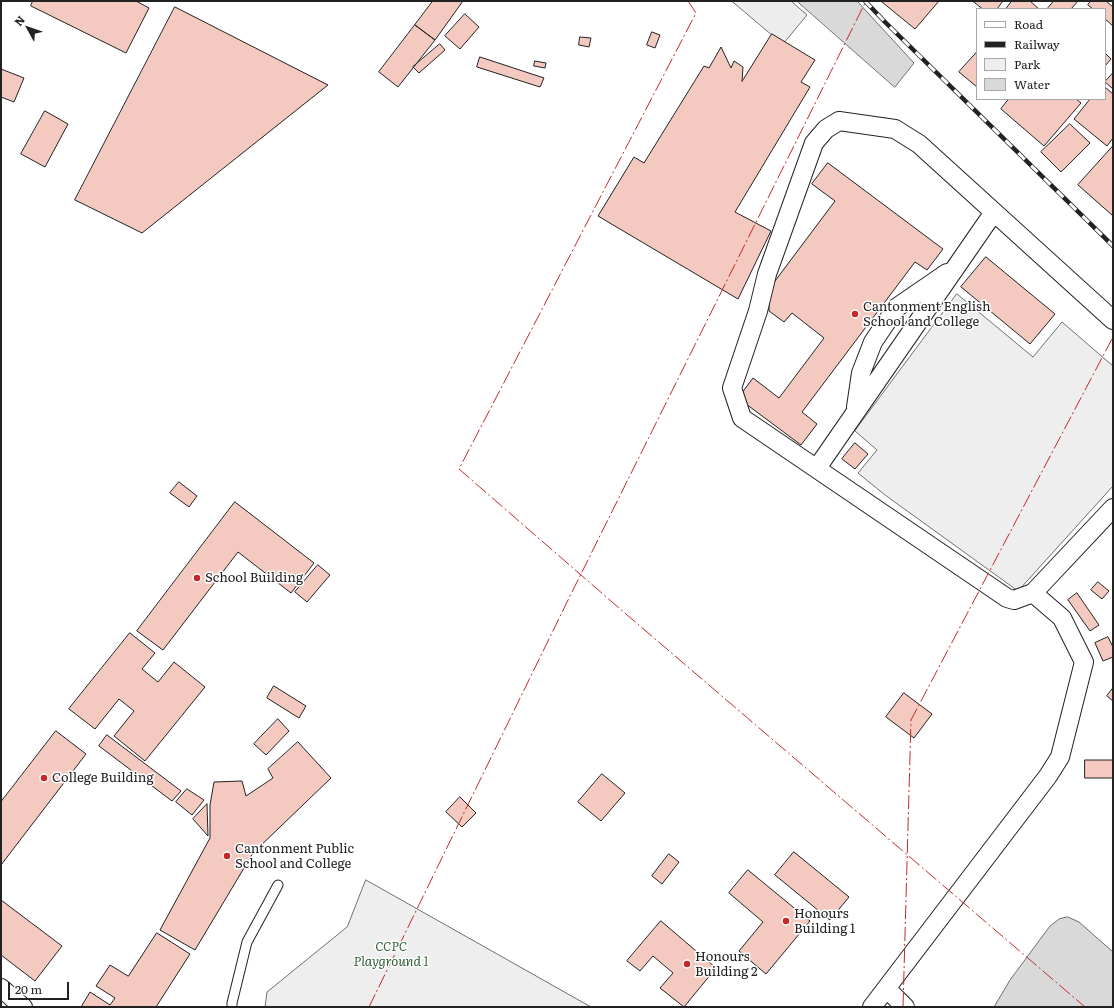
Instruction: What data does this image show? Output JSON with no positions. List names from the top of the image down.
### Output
{
  "parks": ["CCPC Playground 1"],
  "places": [
    "Cantonment English School and College",
    "School Building",
    "College Building",
    "Cantonment Public School and College",
    "Honours Building 1",
    "Honours Building 2"
  ],
  "legend": [
    "Road",
    "Railway",
    "Park",
    "Water"
  ],
  "scale_bar": "20 m",
  "north": "top left"
}
